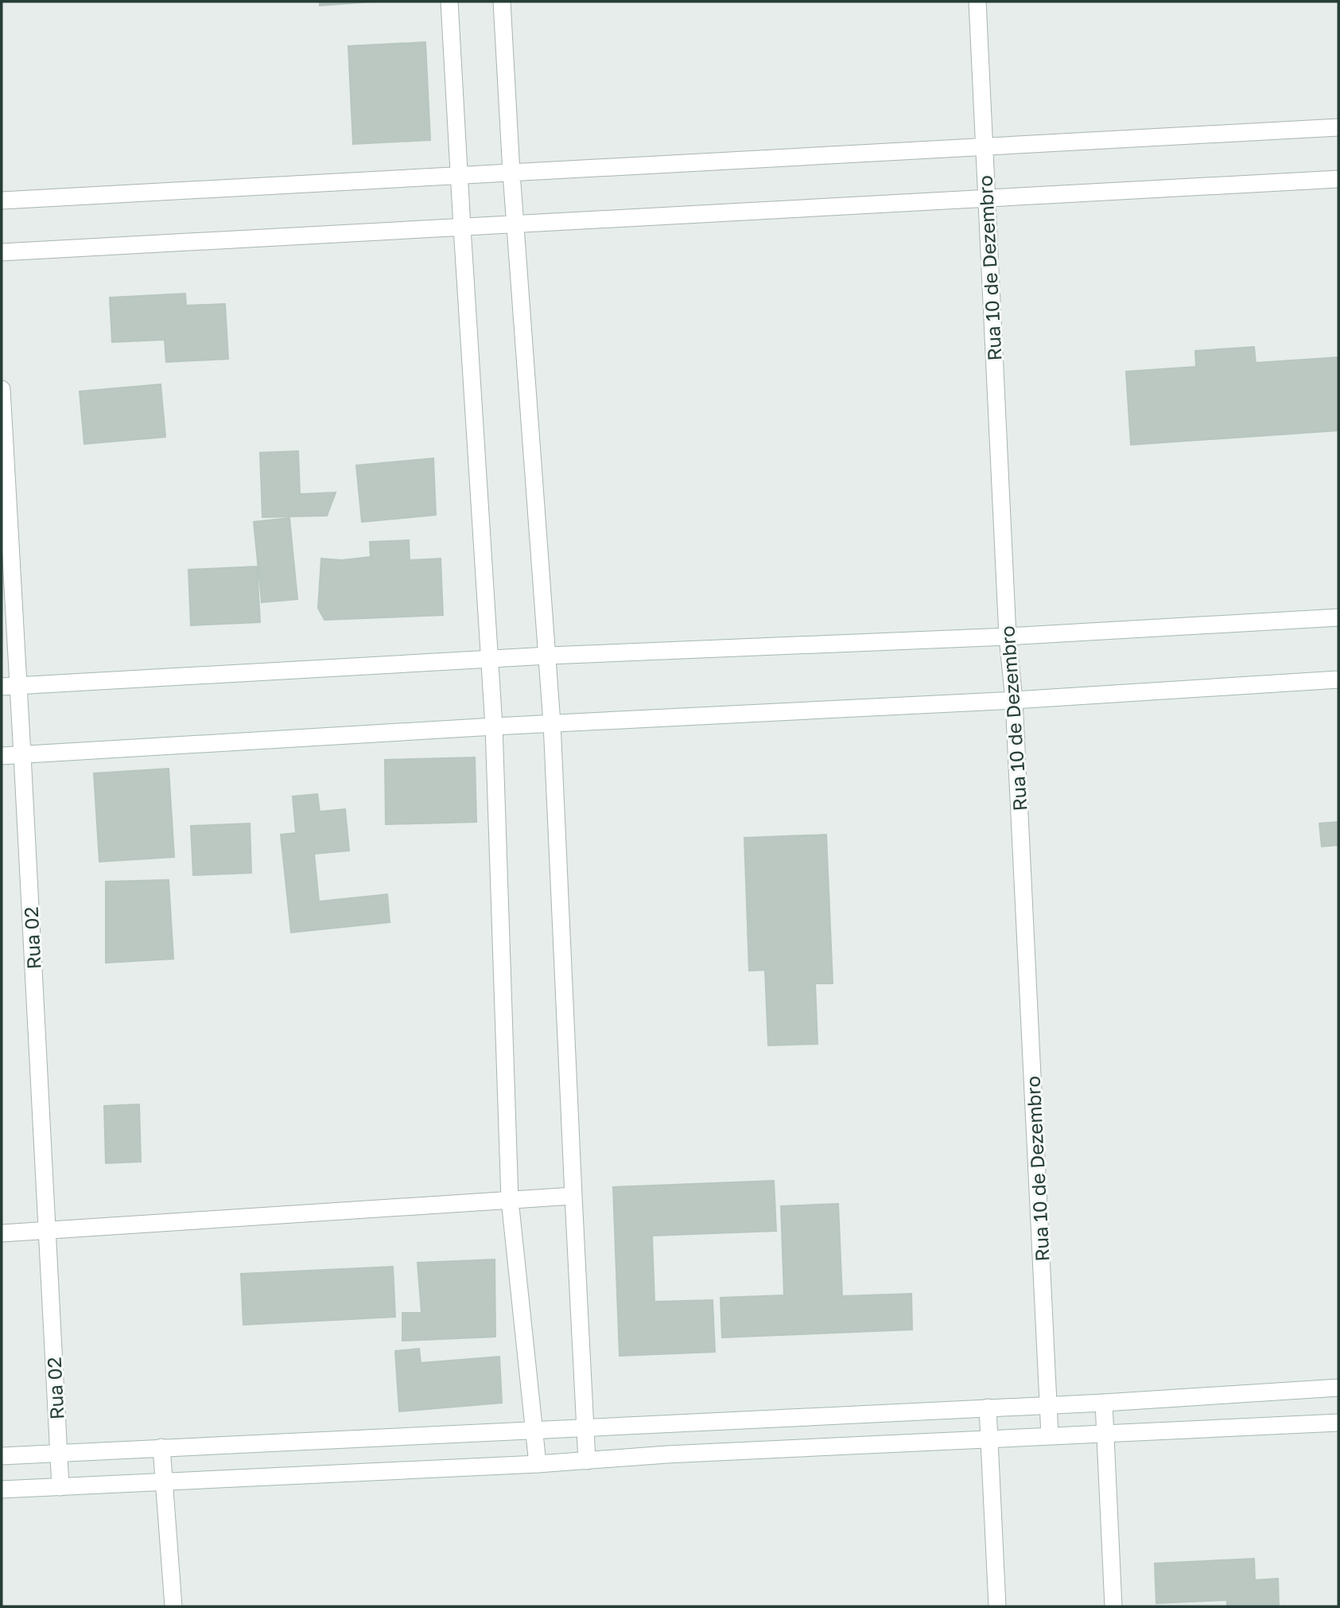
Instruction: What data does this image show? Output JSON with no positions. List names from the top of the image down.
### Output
{
  "streets": {
    "street": ["Rua 10 de Dezembro", "Rua 02"]
  }
}
